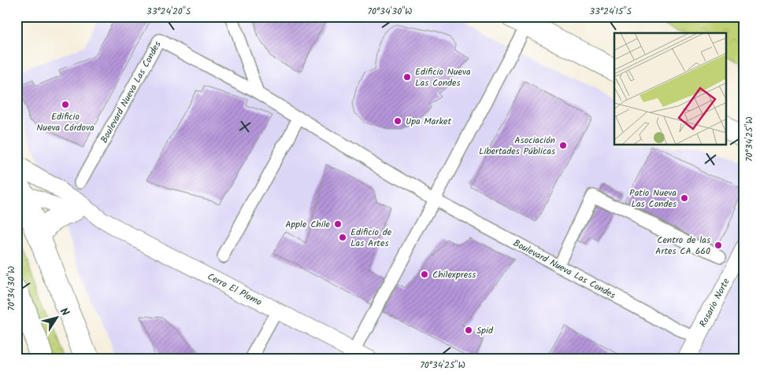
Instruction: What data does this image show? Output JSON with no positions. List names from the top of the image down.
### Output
{
  "streets": {
    "street": ["Boulevard Nueva Las Condes", "Cerro El Plomo", "Rosario Norte"]
  },
  "crossings": [
    ["Boulevard Nueva Las Condes", "Rosario Norte"]
  ],
  "places": [
    "Edificio Nueva Las Condes",
    "Edificio Nueva Córdova",
    "Upa Market",
    "Asociación Libertades Públicas",
    "Patio Nueva Las Condes",
    "Apple Chile",
    "Edificio de Las Artes",
    "Centro de las Artes CA 660",
    "Chilexpress",
    "Spid"
  ],
  "north": "top right",
  "coordinates": [
    "33°24'20\"S",
    "70°34'30\"W",
    "33°24'15\"S",
    "70°34'25\"W"
  ]
}
